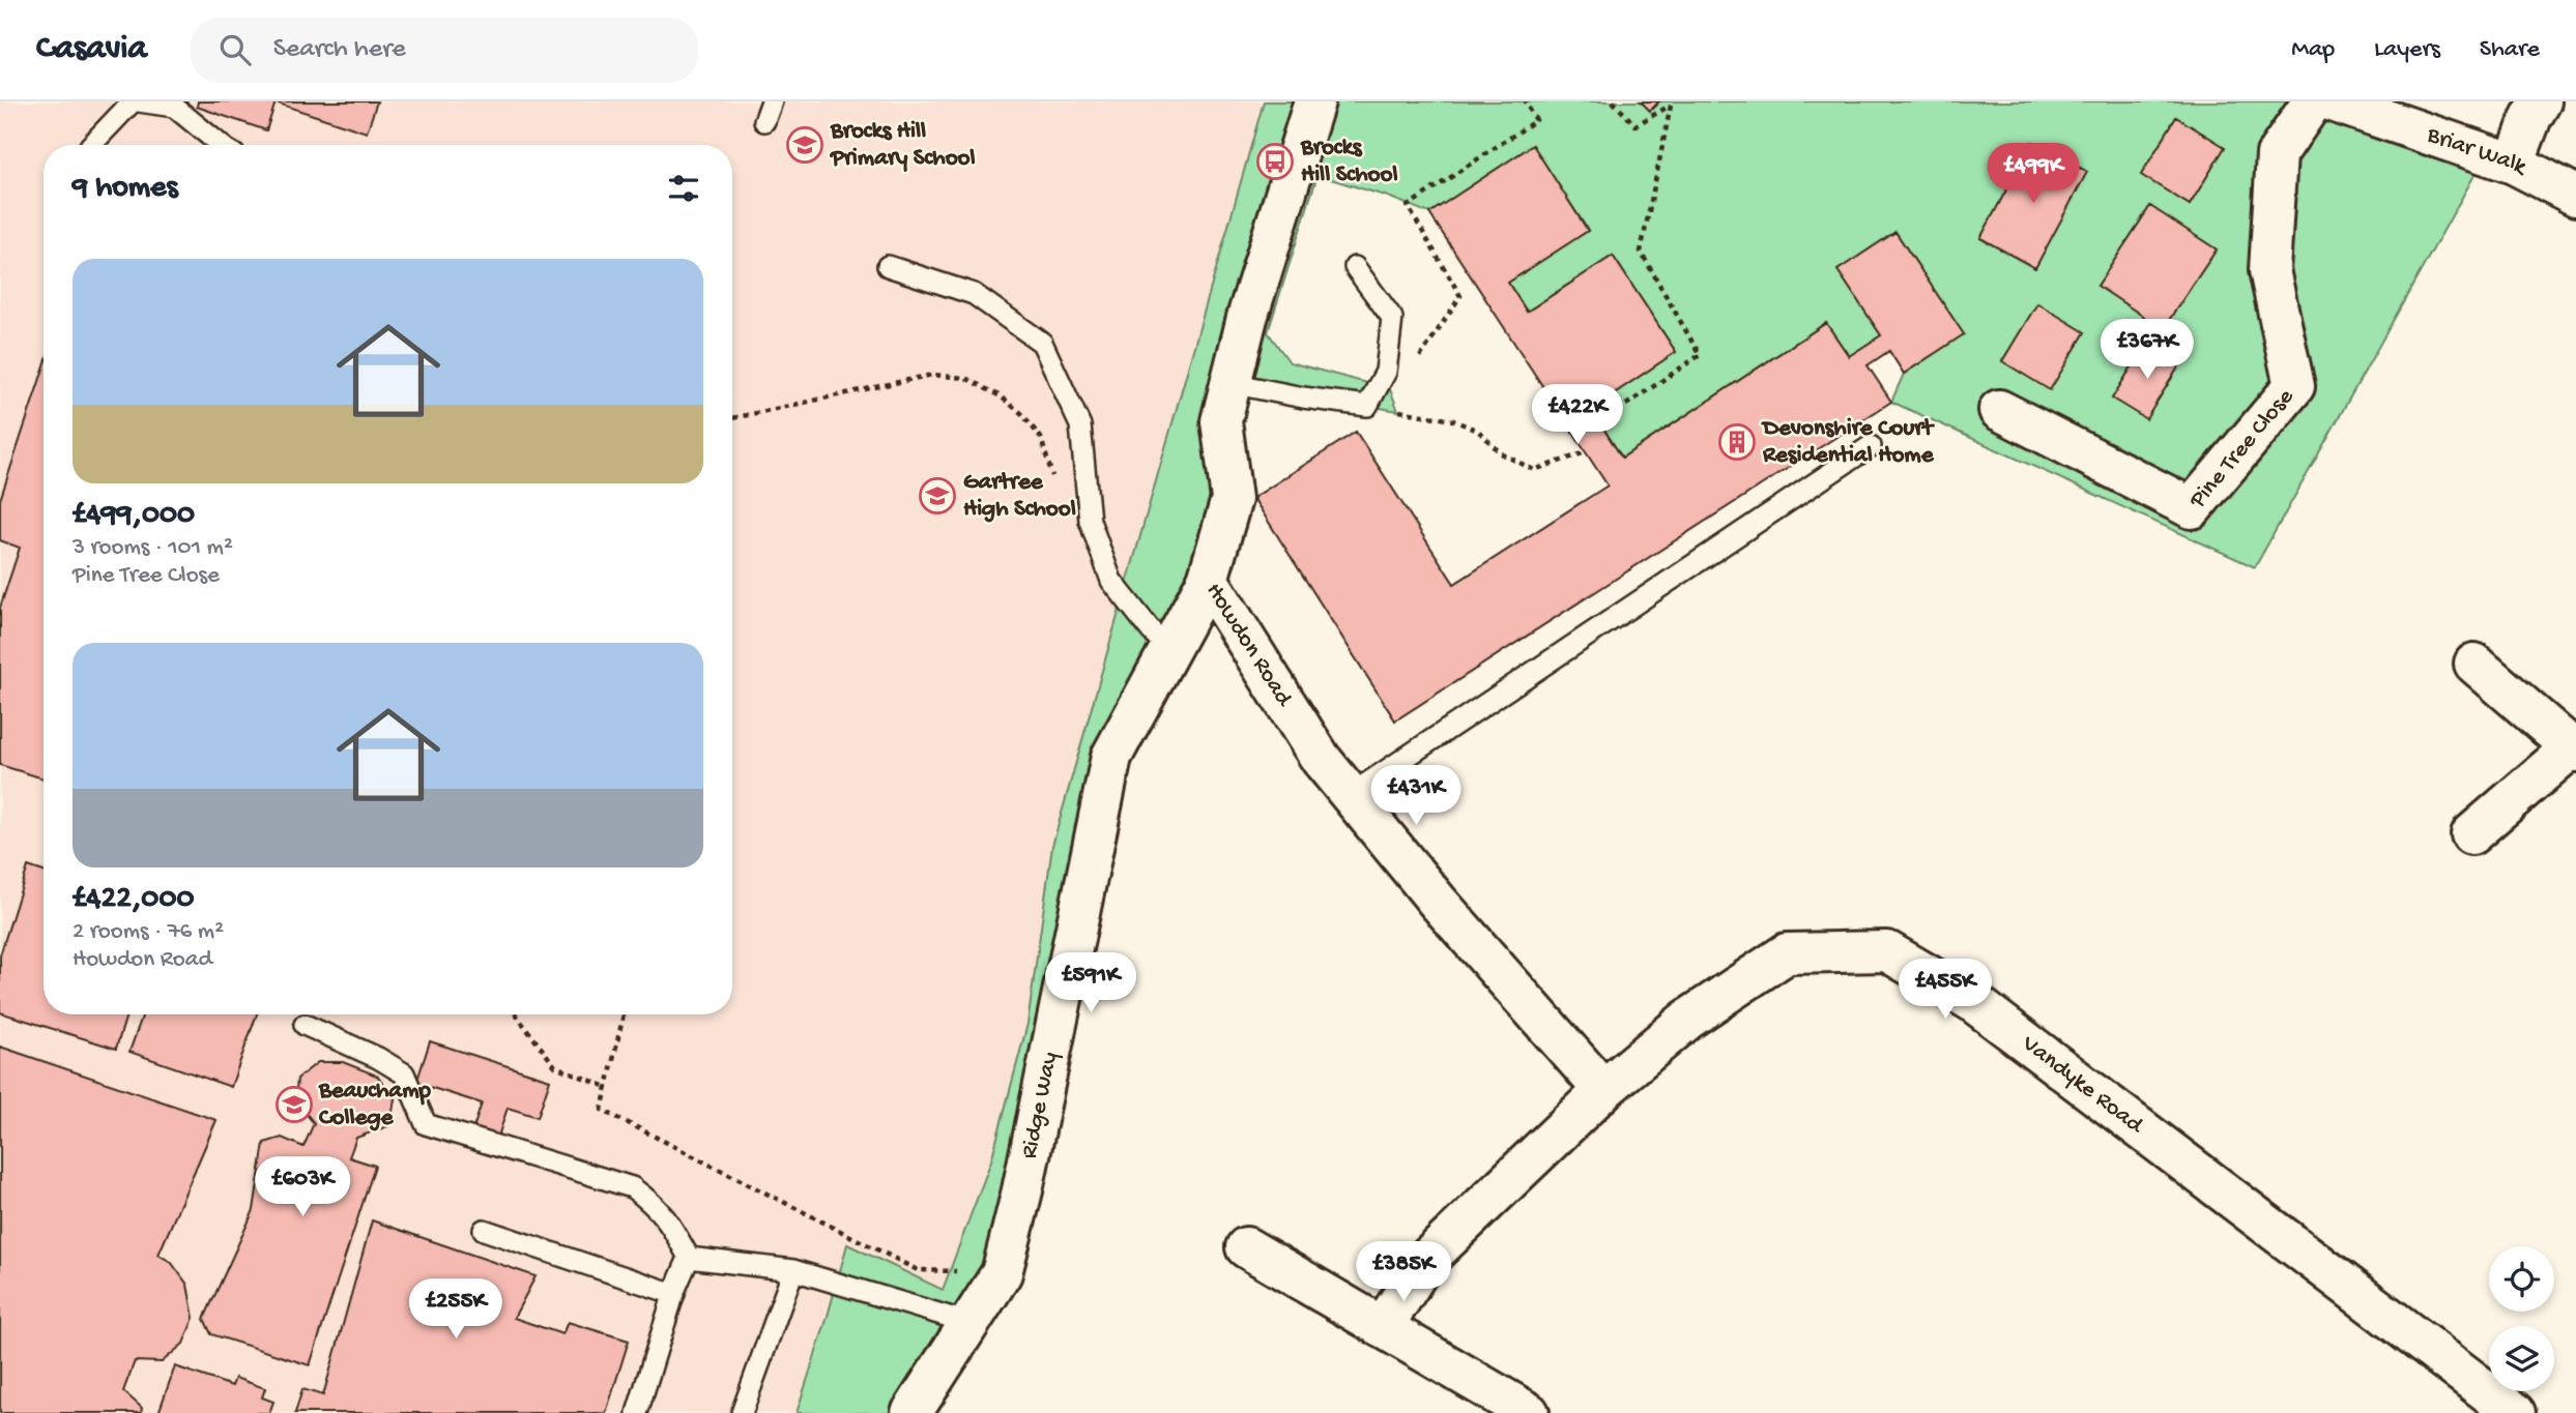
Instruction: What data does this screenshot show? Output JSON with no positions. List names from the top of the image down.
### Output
{
  "streets": {
    "street": [
      "Briar Walk",
      "Pine Tree Close",
      "Howdon Road",
      "Vandyke Road",
      "Ridge Way"
    ]
  },
  "crossings": [
    ["Howdon Road", "Vandyke Road"],
    ["Howdon Road", "Ridge Way"]
  ],
  "places": {
    "school or university": ["Brocks Hill Primary School", "Gartree High School", "Beauchamp College"],
    "bus stop": ["Brocks Hill School"],
    "building": ["Devonshire Court Residential Home"]
  },
  "page": {
    "header": "Casavia",
    "search": "Search here",
    "nav": ["Map", "Layers", "Share"],
    "price": [
      "£499K",
      "£367K",
      "£422K",
      "£431K",
      "£591K",
      "£455K",
      "£603K",
      "£385K",
      "£255K"
    ],
    "heading": "9 homes",
    "list": [
      {
        "name": "£499,000",
        "note": "3 rooms · 101 m² · Pine Tree Close"
      },
      {
        "name": "£422,000",
        "note": "2 rooms · 76 m² · Howdon Road"
      }
    ]
  }
}
